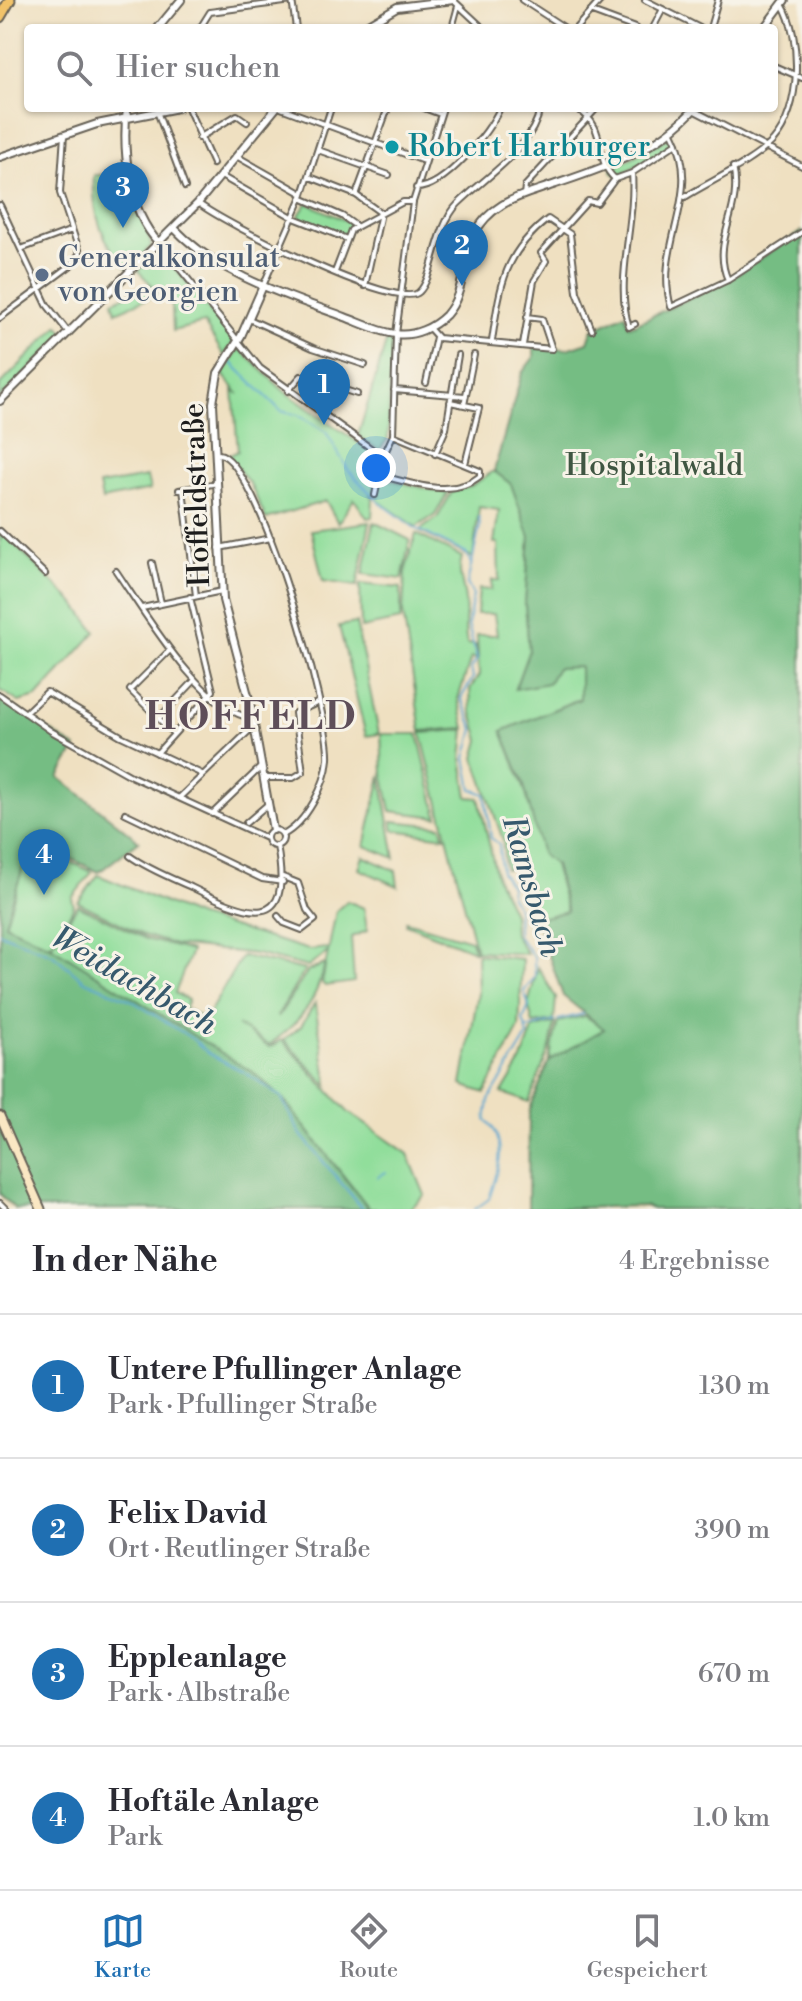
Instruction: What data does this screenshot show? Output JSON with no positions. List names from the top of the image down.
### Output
{
  "streets": {
    "street": ["Hoffeldstraße"]
  },
  "districts": ["HOFFELD"],
  "water": ["Ramsbach", "Weidachbach"],
  "parks": ["Hospitalwald"],
  "places": ["Robert Harburger", "Generalkonsulat von Georgien"],
  "page": {
    "search": "Hier suchen",
    "pins": [
      "3",
      "2",
      "1",
      "4"
    ],
    "heading": ["In der Nähe", "4 Ergebnisse"],
    "list": [
      {
        "mark": "1",
        "name": "Untere Pfullinger Anlage",
        "note": "Park · Pfullinger Straße",
        "value": "130 m"
      },
      {
        "mark": "2",
        "name": "Felix David",
        "note": "Ort · Reutlinger Straße",
        "value": "390 m"
      },
      {
        "mark": "3",
        "name": "Eppleanlage",
        "note": "Park · Albstraße",
        "value": "670 m"
      },
      {
        "mark": "4",
        "name": "Hoftäle Anlage",
        "note": "Park",
        "value": "1.0 km"
      }
    ],
    "nav": ["Karte", "Route", "Gespeichert"]
  }
}
